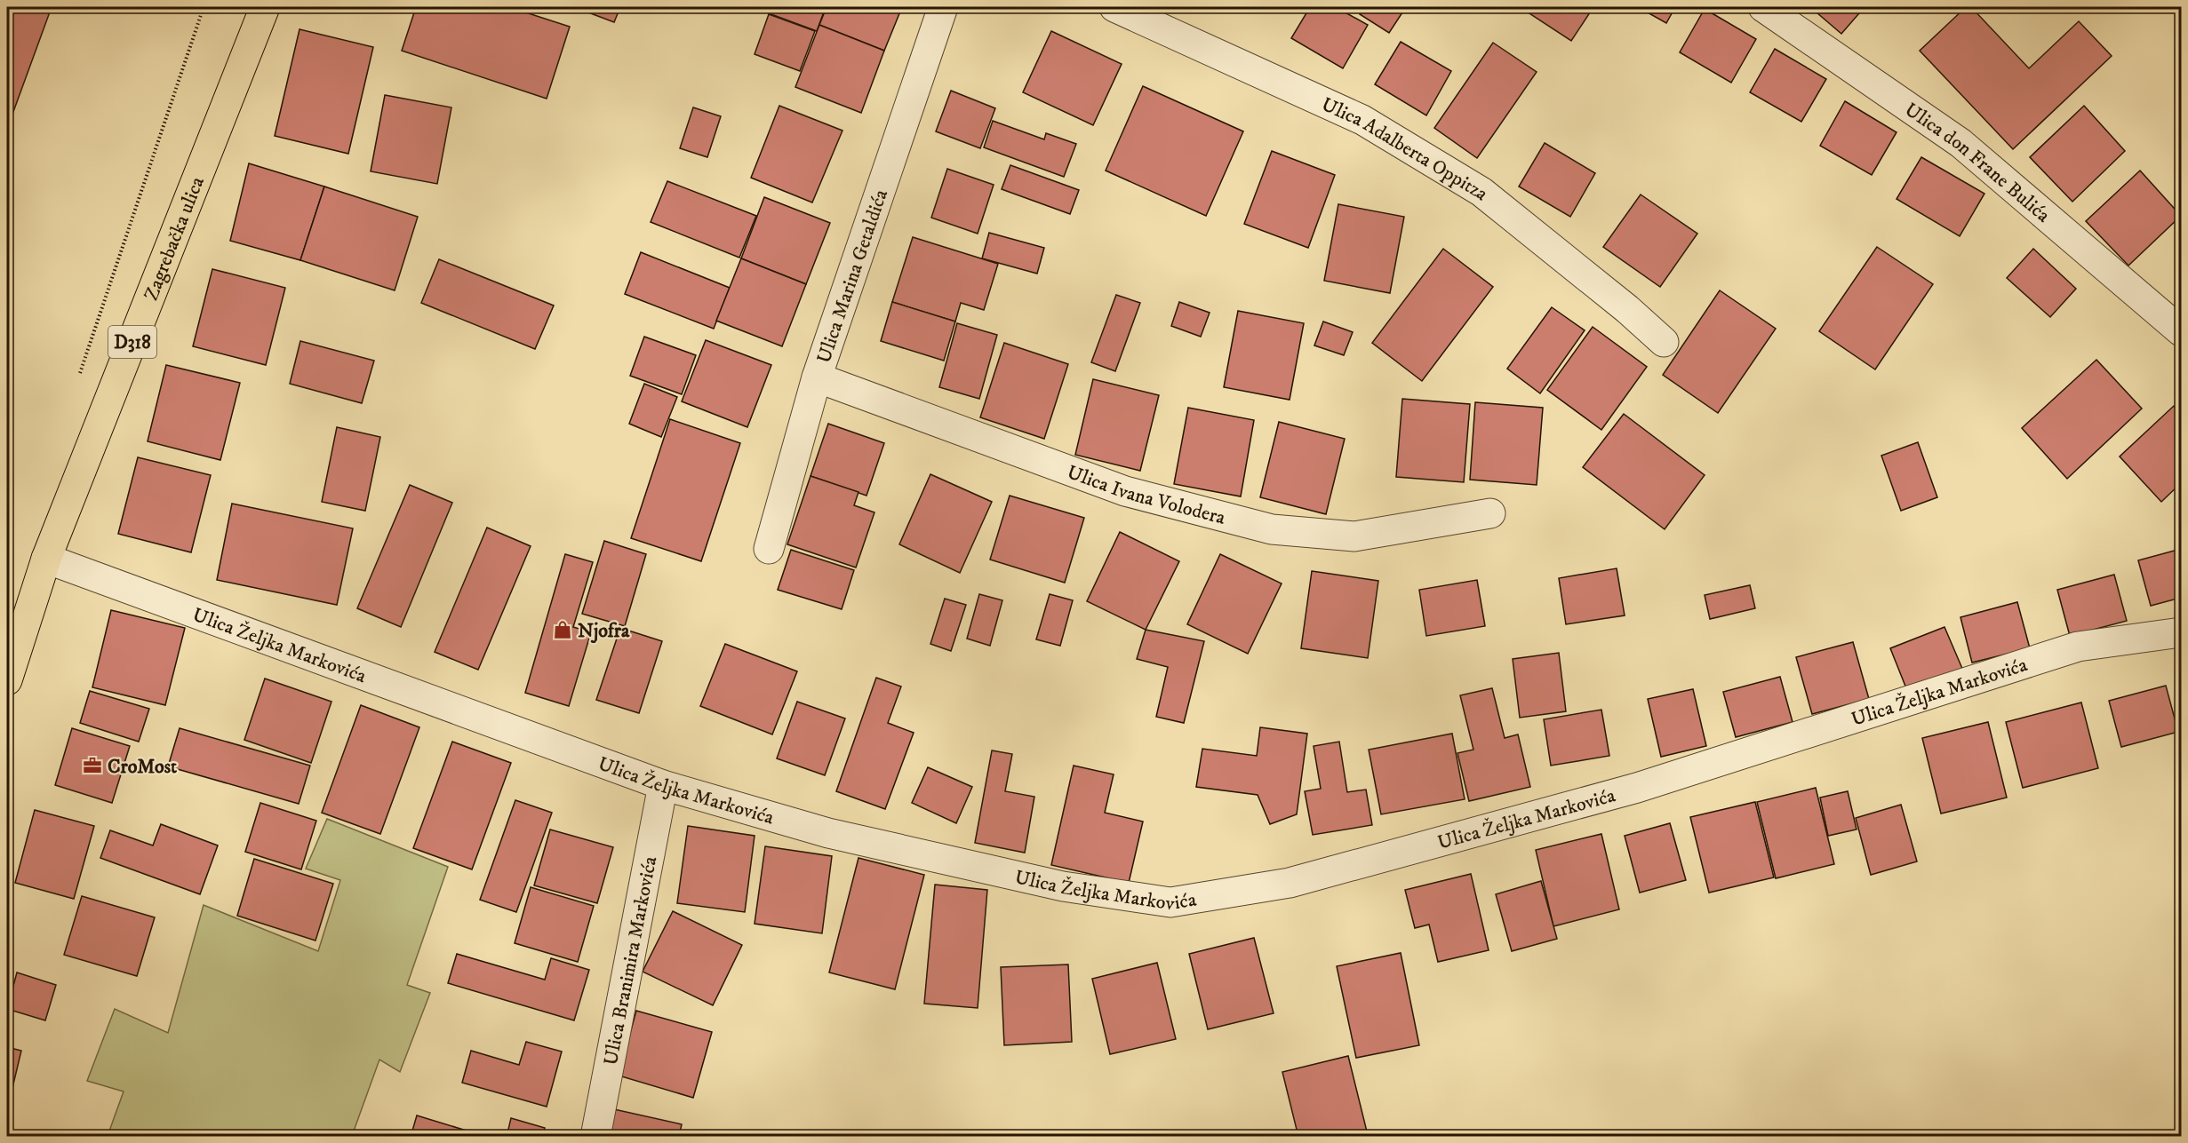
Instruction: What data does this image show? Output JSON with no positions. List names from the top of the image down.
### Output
{
  "streets": {
    "main road": ["Zagrebačka ulica", "D318"],
    "street": [
      "Ulica Adalberta Oppitza",
      "Ulica don Frane Bulića",
      "Ulica Marina Getaldića",
      "Ulica Ivana Volodera",
      "Ulica Željka Markovića",
      "Ulica Branimira Markovića"
    ]
  },
  "crossings": [
    ["Zagrebačka ulica", "Ulica Željka Markovića"],
    ["Ulica Marina Getaldića", "Ulica Ivana Volodera"],
    ["Ulica Željka Markovića", "Ulica Branimira Markovića"]
  ],
  "places": {
    "shop": ["Njofra"],
    "office": ["CroMost"]
  }
}
